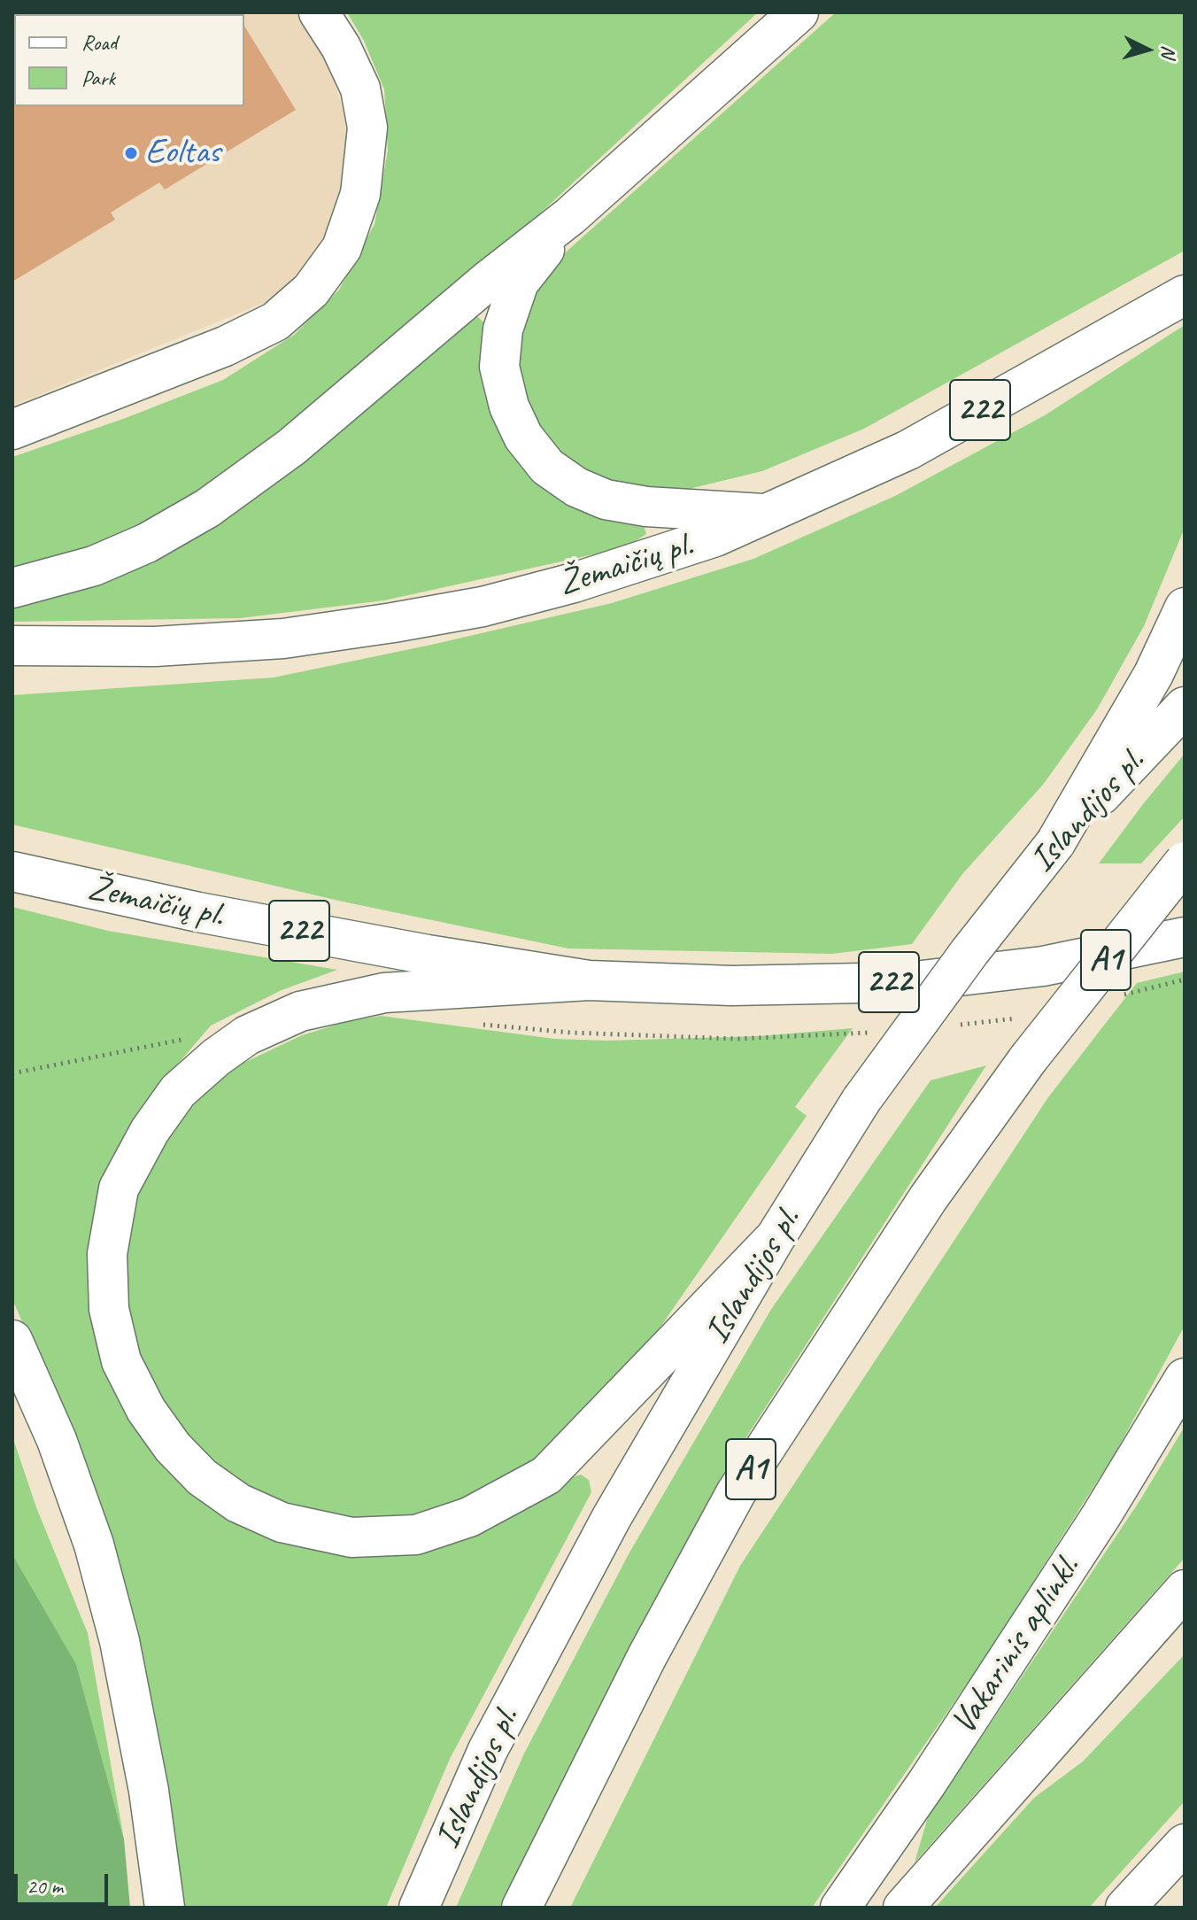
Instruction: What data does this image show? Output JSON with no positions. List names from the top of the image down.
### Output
{
  "streets": {
    "main road": [
      "222",
      "Žemaičių pl.",
      "Islandijos pl.",
      "A1",
      "Vakarinis aplinkl."
    ]
  },
  "places": ["Eoltas"],
  "legend": ["Road", "Park"],
  "scale_bar": "20 m",
  "north": "right"
}
